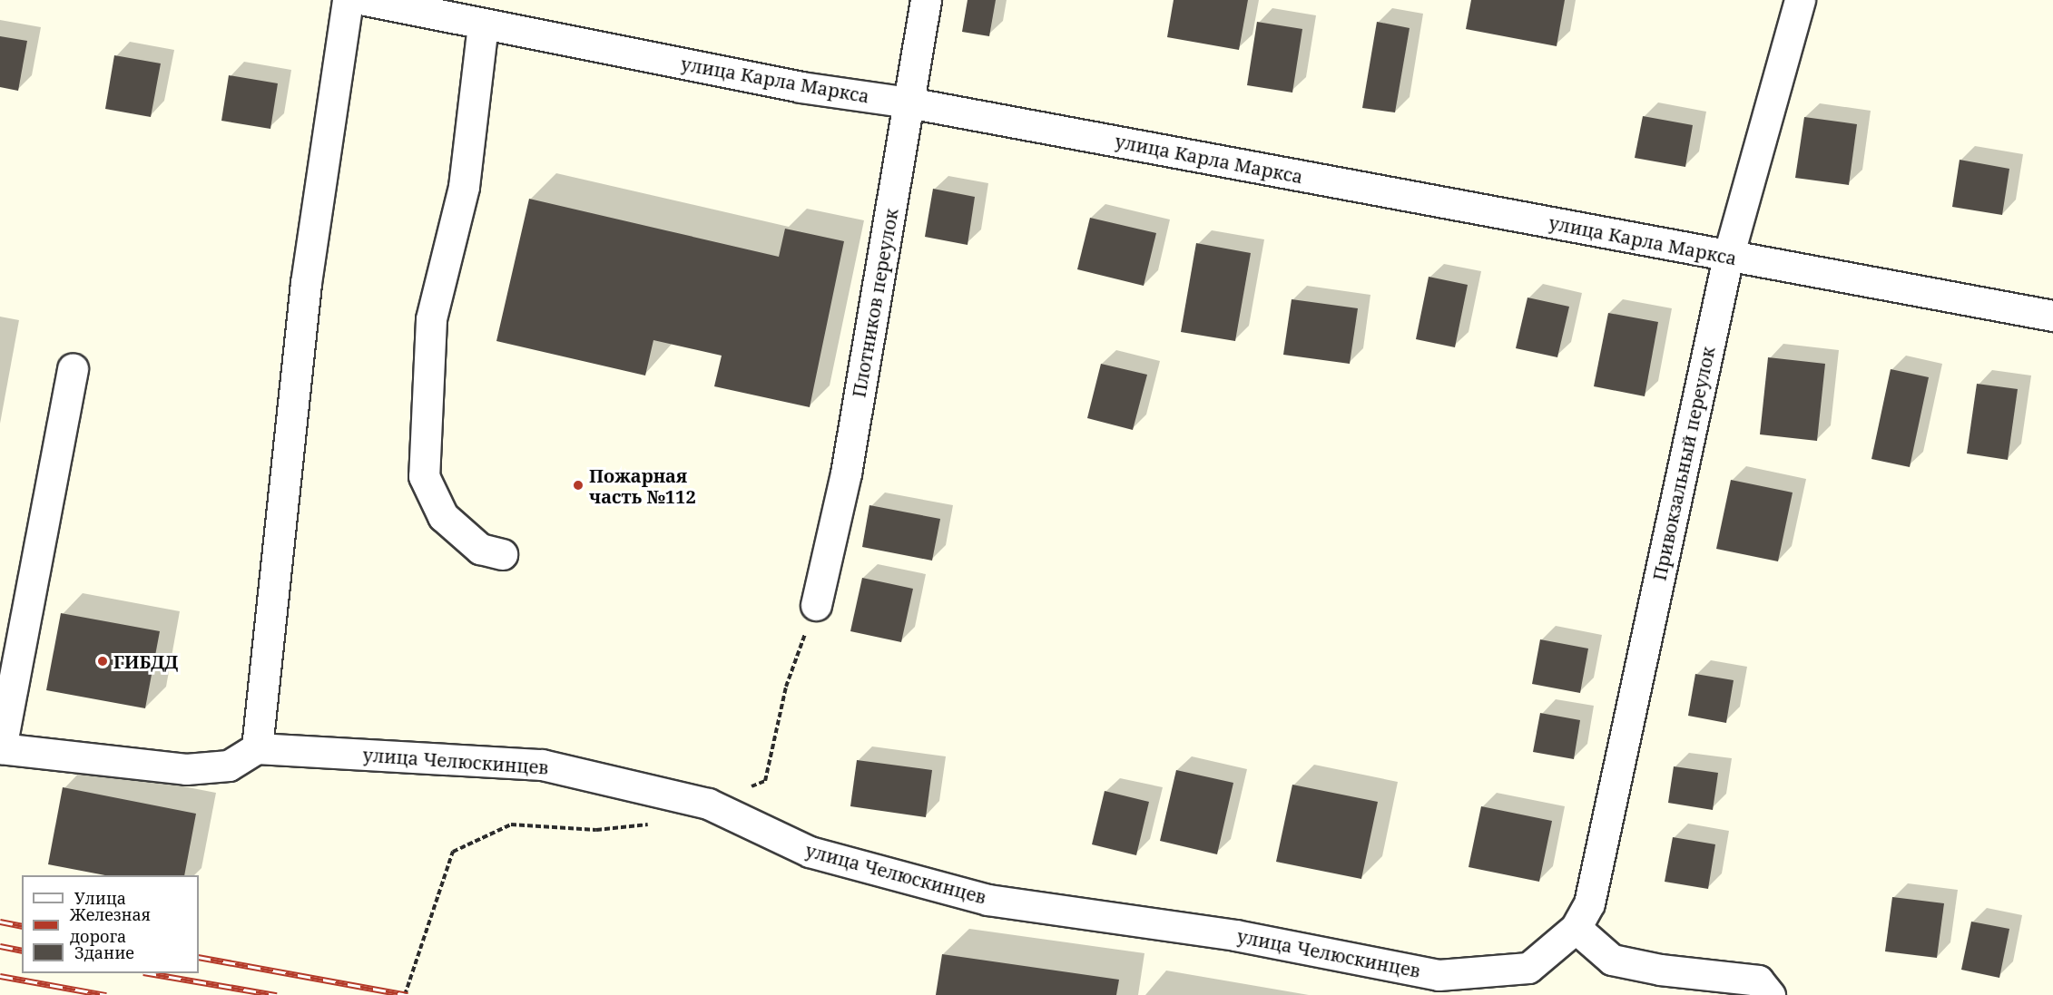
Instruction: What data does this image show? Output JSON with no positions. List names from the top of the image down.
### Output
{
  "streets": {
    "street": [
      "улица Карла Маркса",
      "Плотников переулок",
      "Привокзальный переулок",
      "улица Челюскинцев"
    ]
  },
  "crossings": [
    ["улица Карла Маркса", "Плотников переулок"],
    ["улица Карла Маркса", "Привокзальный переулок"],
    ["Привокзальный переулок", "улица Челюскинцев"]
  ],
  "places": ["Пожарная часть №112", "ГИБДД"],
  "legend": ["Улица", "Железная дорога", "Здание"]
}
